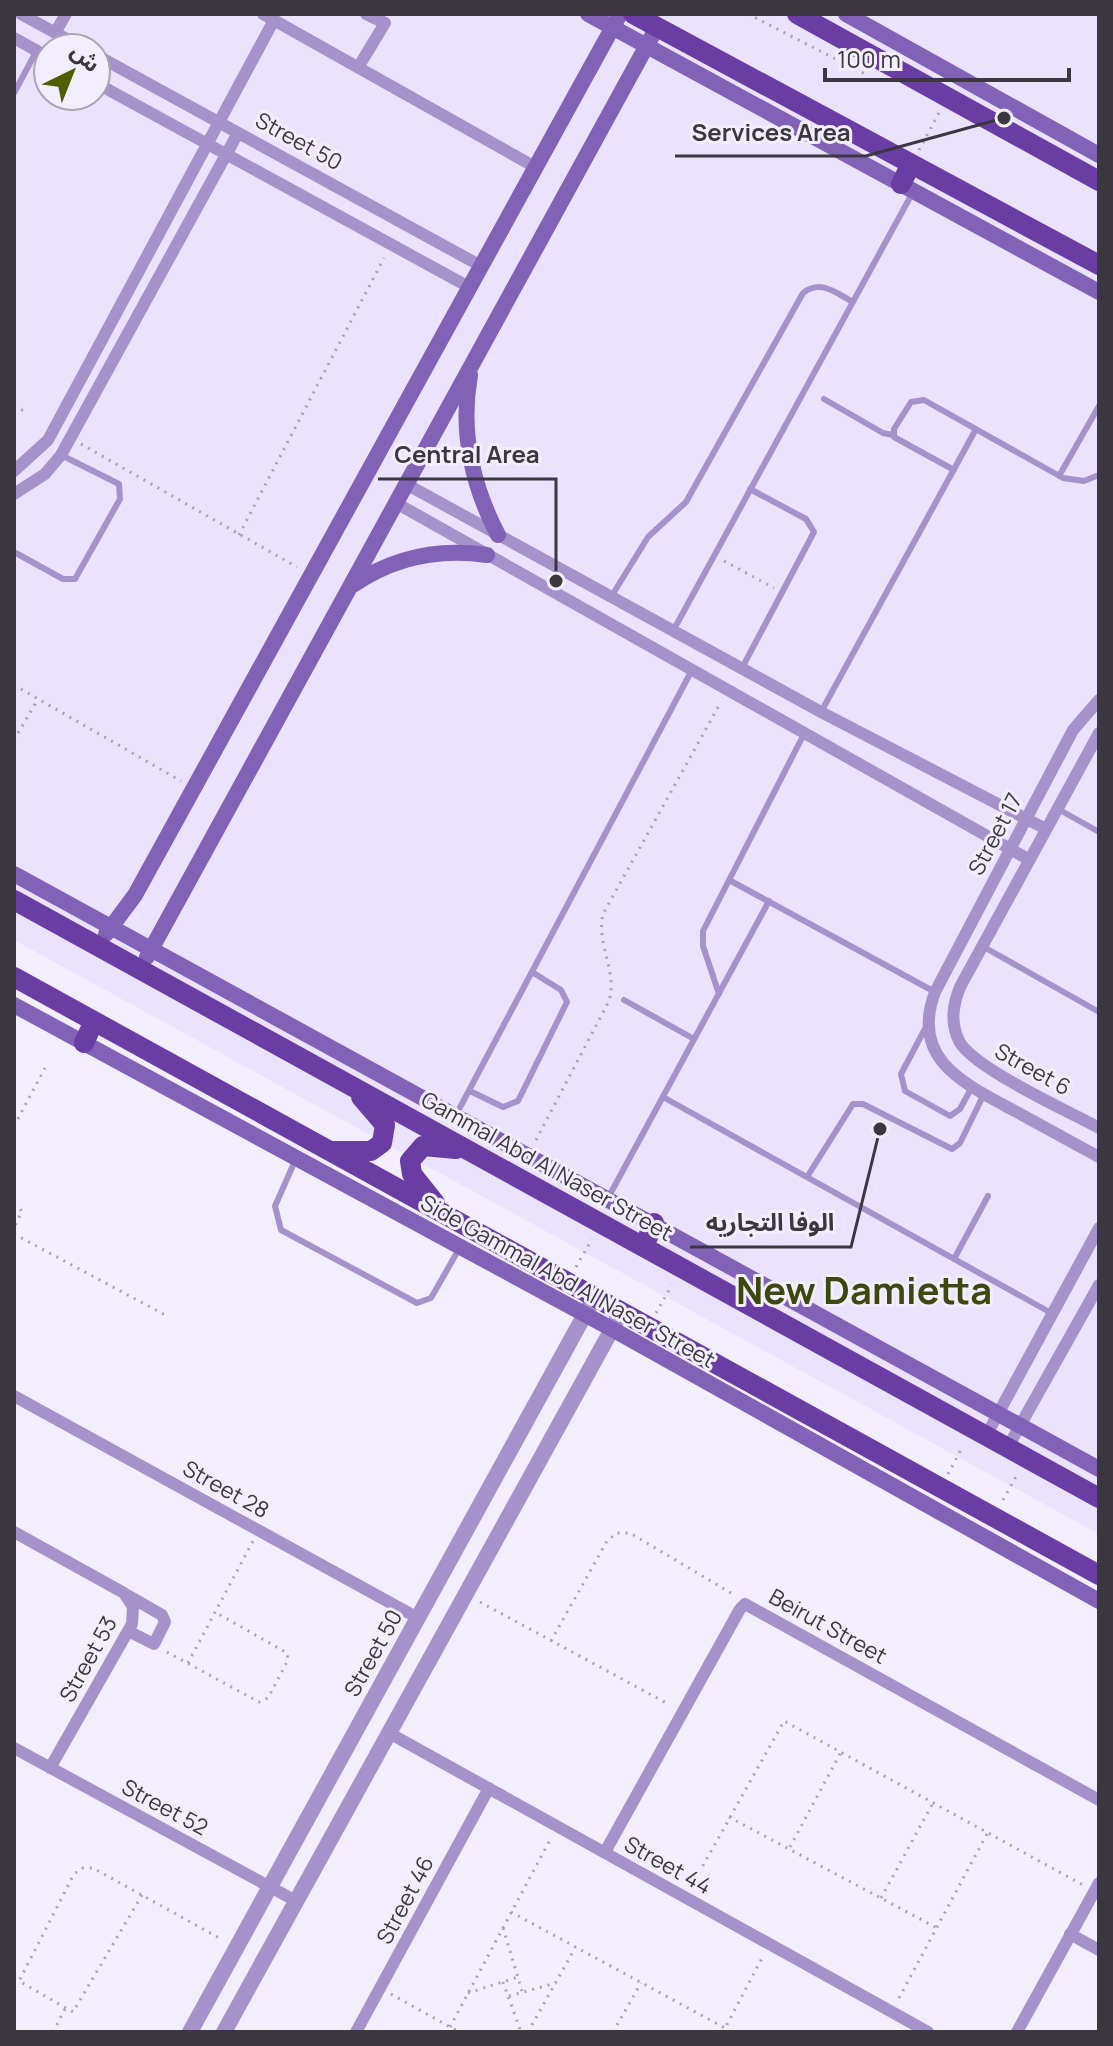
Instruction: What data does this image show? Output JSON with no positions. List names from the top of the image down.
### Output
{
  "streets": {
    "main road": ["Gammal Abd Al Naser Street", "Side Gammal Abd Al Naser Street"],
    "street": [
      "Street 50",
      "Street 17",
      "Street 6",
      "Street 28",
      "Beirut Street",
      "Street 53",
      "Street 52",
      "Street 44",
      "Street 46"
    ]
  },
  "crossings": [
    ["Street 50", "Side Gammal Abd Al Naser Street"],
    ["Street 50", "Street 28"],
    ["Street 50", "Street 52"],
    ["Street 17", "Street 6"],
    ["Beirut Street", "Street 44"],
    ["Street 53", "Street 52"],
    ["Street 44", "Street 46"]
  ],
  "districts": ["New Damietta"],
  "places": ["Services Area", "Central Area", "الوفا التجاريه"],
  "scale_bar": "100 m",
  "north": "top right"
}
